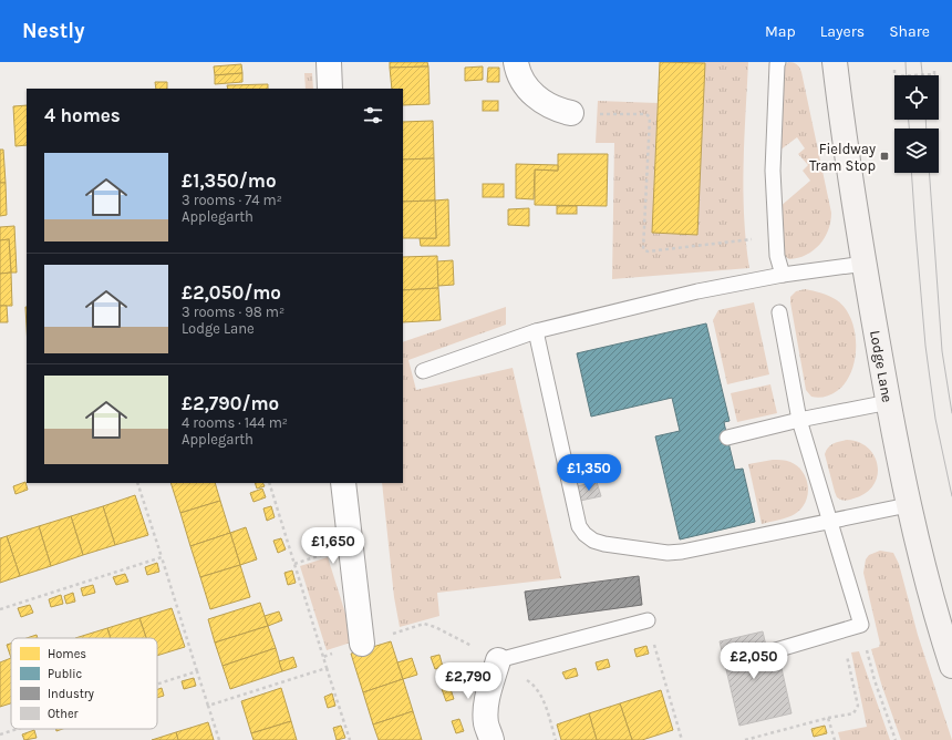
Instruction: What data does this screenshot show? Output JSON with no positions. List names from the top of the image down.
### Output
{
  "streets": {
    "street": ["Lodge Lane"]
  },
  "places": {
    "transit": ["Fieldway Tram Stop"]
  },
  "legend": [
    "Homes",
    "Public",
    "Industry",
    "Other"
  ],
  "page": {
    "header": "Nestly",
    "nav": ["Map", "Layers", "Share"],
    "heading": "4 homes",
    "list": [
      {
        "name": "£1,350/mo",
        "note": "3 rooms · 74 m² · Applegarth"
      },
      {
        "name": "£2,050/mo",
        "note": "3 rooms · 98 m² · Lodge Lane"
      },
      {
        "name": "£2,790/mo",
        "note": "4 rooms · 144 m² · Applegarth"
      }
    ],
    "price": [
      "£1,350",
      "£1,650",
      "£2,050",
      "£2,790"
    ]
  }
}
